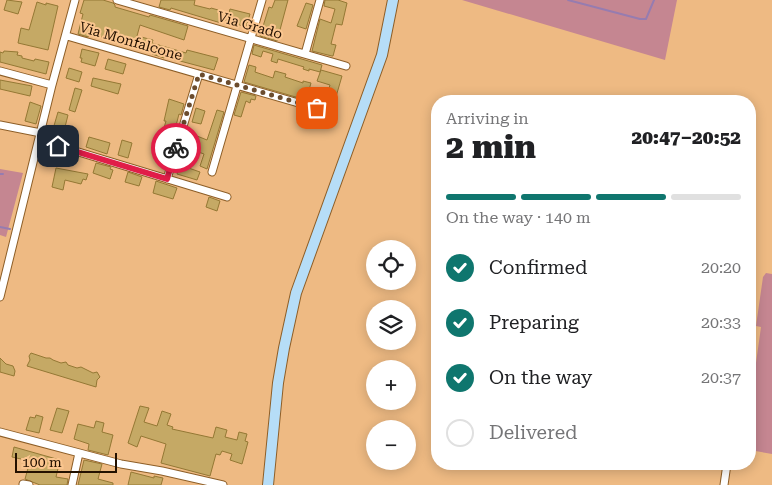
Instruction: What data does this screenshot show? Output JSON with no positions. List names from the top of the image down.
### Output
{
  "streets": {
    "street": ["Via Grado", "Via Monfalcone"]
  },
  "scale_bar": "100 m",
  "page": {
    "heading": ["2 min", "Arriving in", "20:47–20:52"],
    "bar": "On the way · 140 m",
    "map_buttons": ["+", "−"],
    "list": [
      ["Confirmed", "20:20"],
      ["Preparing", "20:33"],
      ["On the way", "20:37"],
      "Delivered"
    ],
    "scale": "100 m"
  }
}
